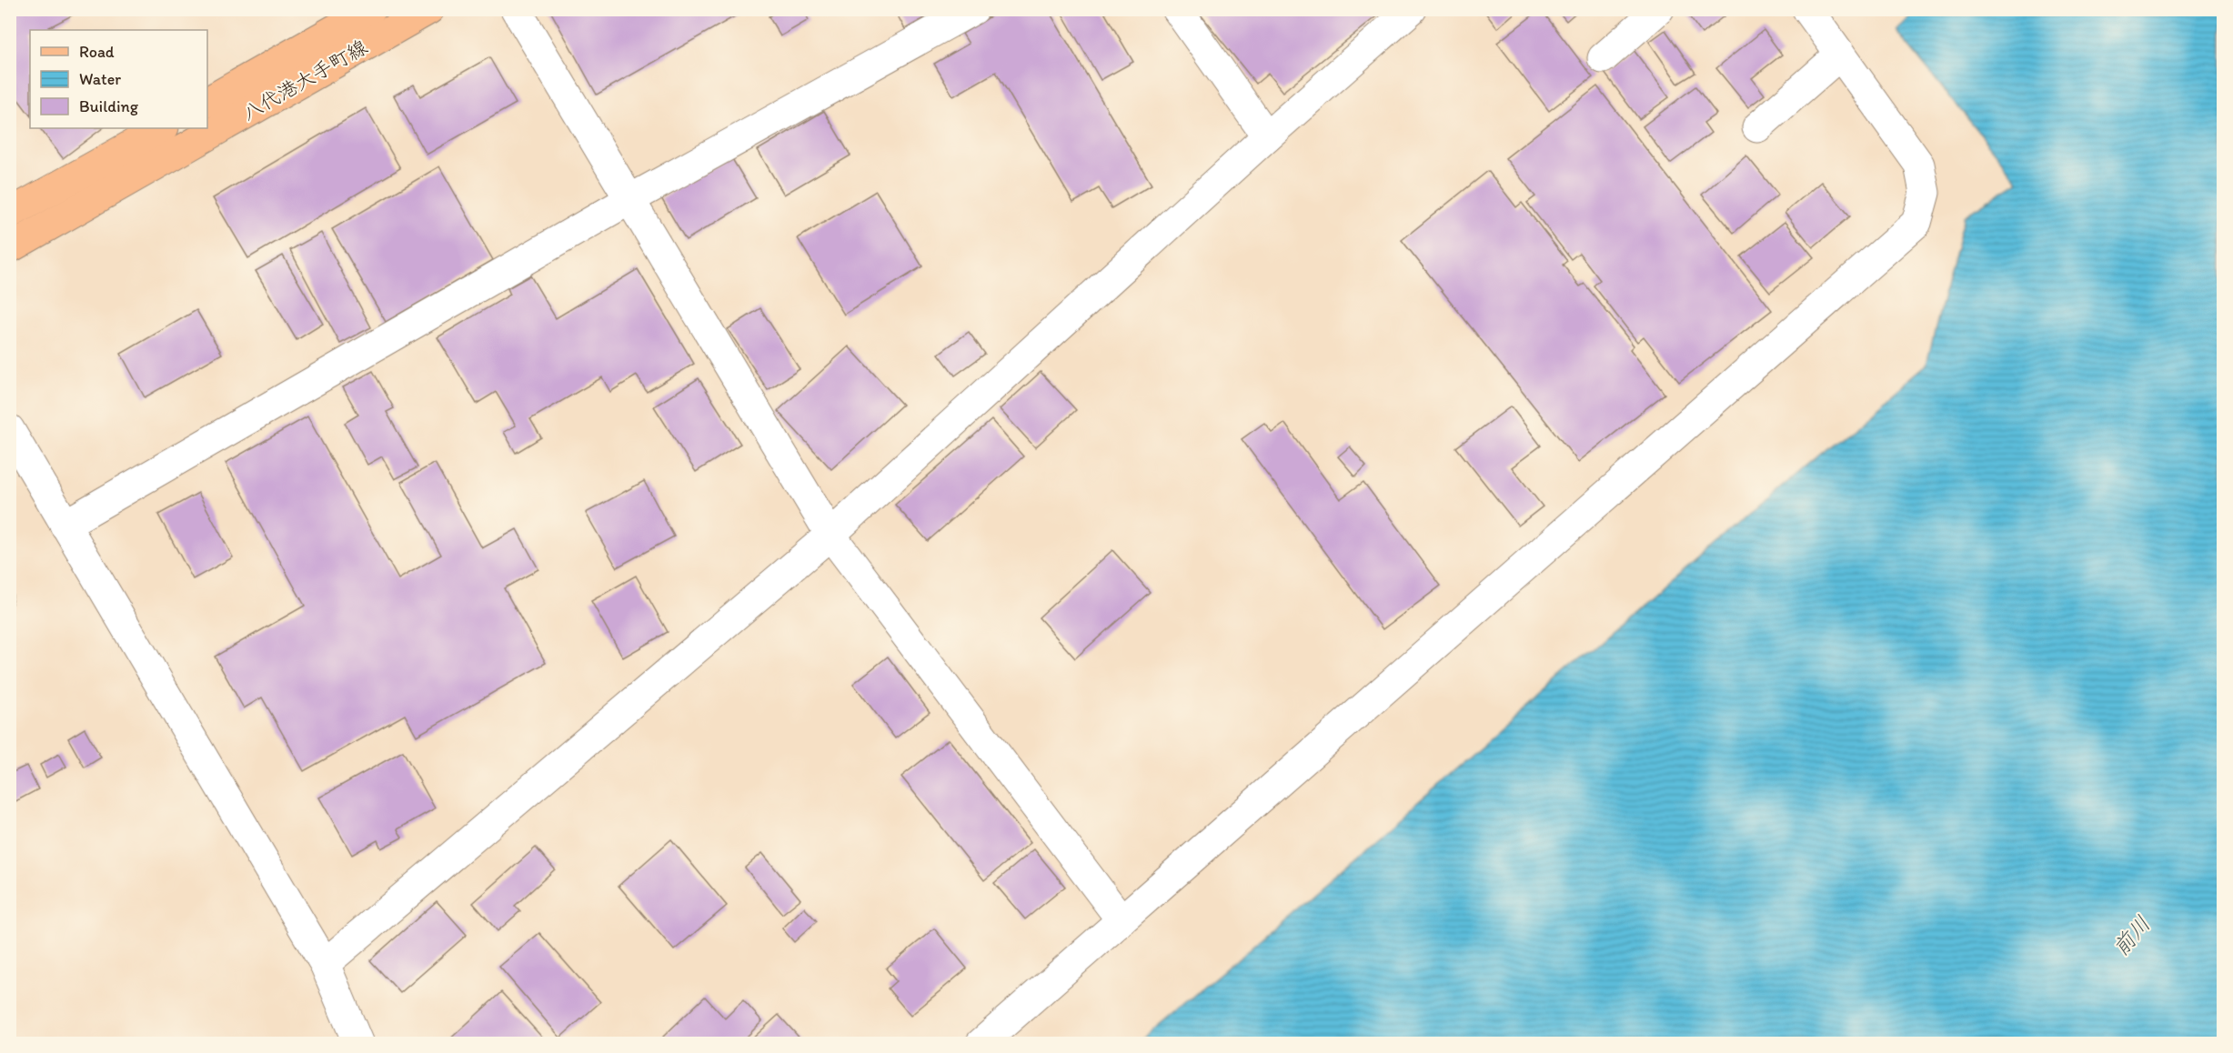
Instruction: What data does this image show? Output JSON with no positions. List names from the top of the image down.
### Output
{
  "streets": {
    "main road": ["八代港大手町線"]
  },
  "water": ["前川"],
  "legend": ["Road", "Water", "Building"]
}
